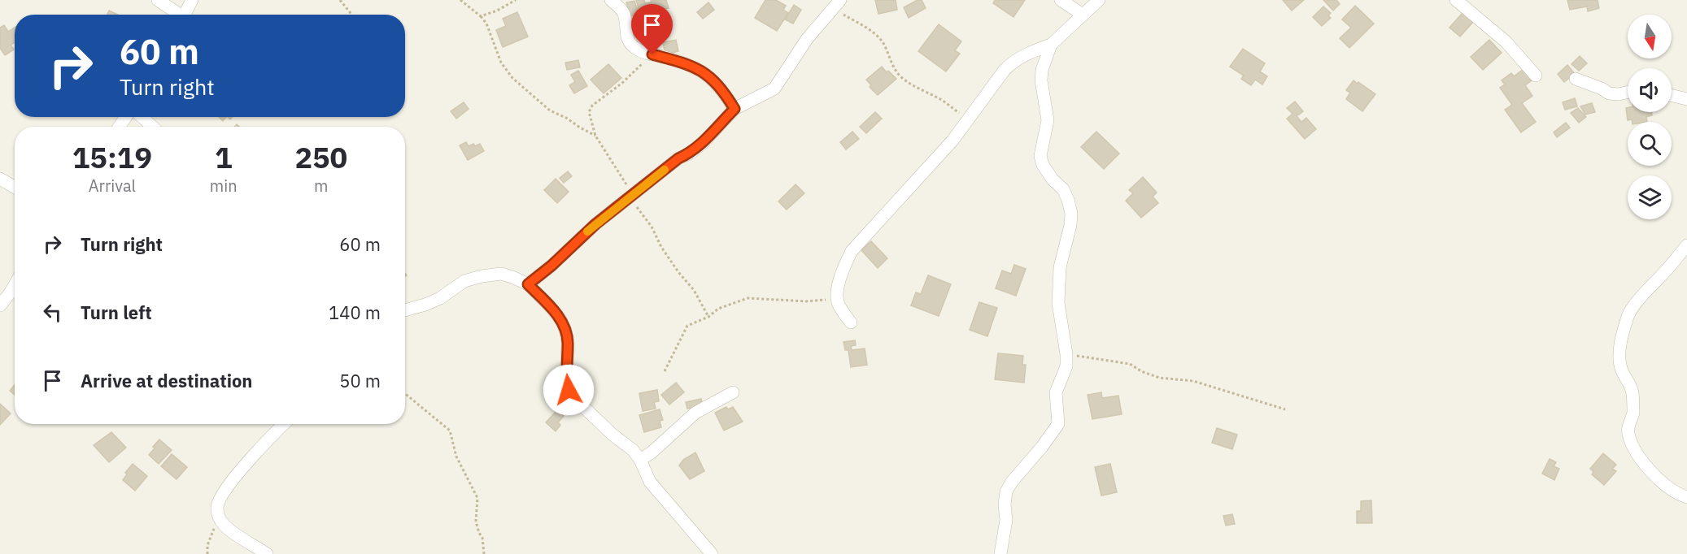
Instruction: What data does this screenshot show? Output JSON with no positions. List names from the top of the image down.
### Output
{
  "north": "bottom",
  "page": {
    "turn": ["60 m", "Turn right"],
    "eta": [
      "15:19",
      "Arrival",
      "1",
      "min",
      "250",
      "m"
    ],
    "list": [
      {
        "name": "Turn right",
        "value": "60 m"
      },
      {
        "name": "Turn left",
        "value": "140 m"
      },
      {
        "name": "Arrive at destination",
        "value": "50 m"
      }
    ]
  }
}
